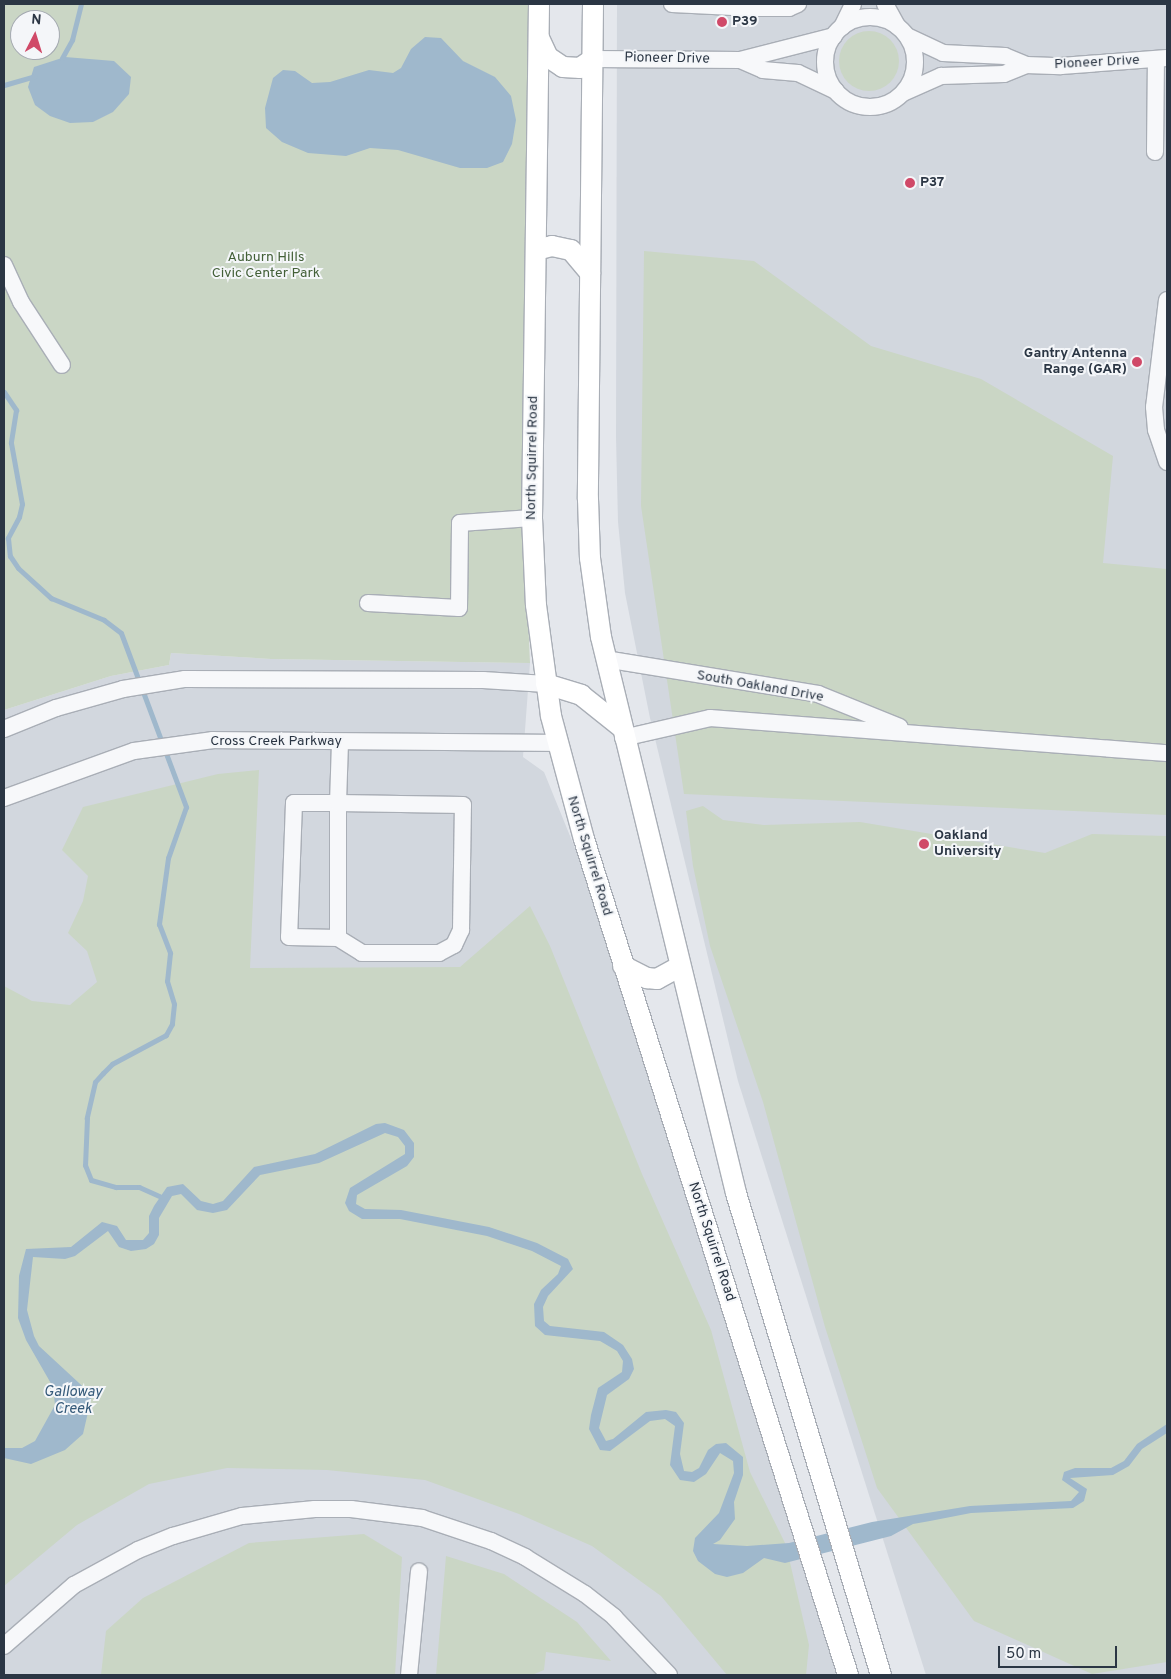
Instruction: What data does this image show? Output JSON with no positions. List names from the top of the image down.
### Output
{
  "streets": {
    "main road": ["North Squirrel Road"],
    "street": ["Pioneer Drive", "South Oakland Drive", "Cross Creek Parkway"]
  },
  "crossings": [
    ["North Squirrel Road", "Cross Creek Parkway"]
  ],
  "water": ["Galloway Creek"],
  "parks": ["Auburn Hills Civic Center Park"],
  "places": [
    "P39",
    "P37",
    "Gantry Antenna Range (GAR)",
    "Oakland University"
  ],
  "scale_bar": "50 m",
  "north": "top"
}
